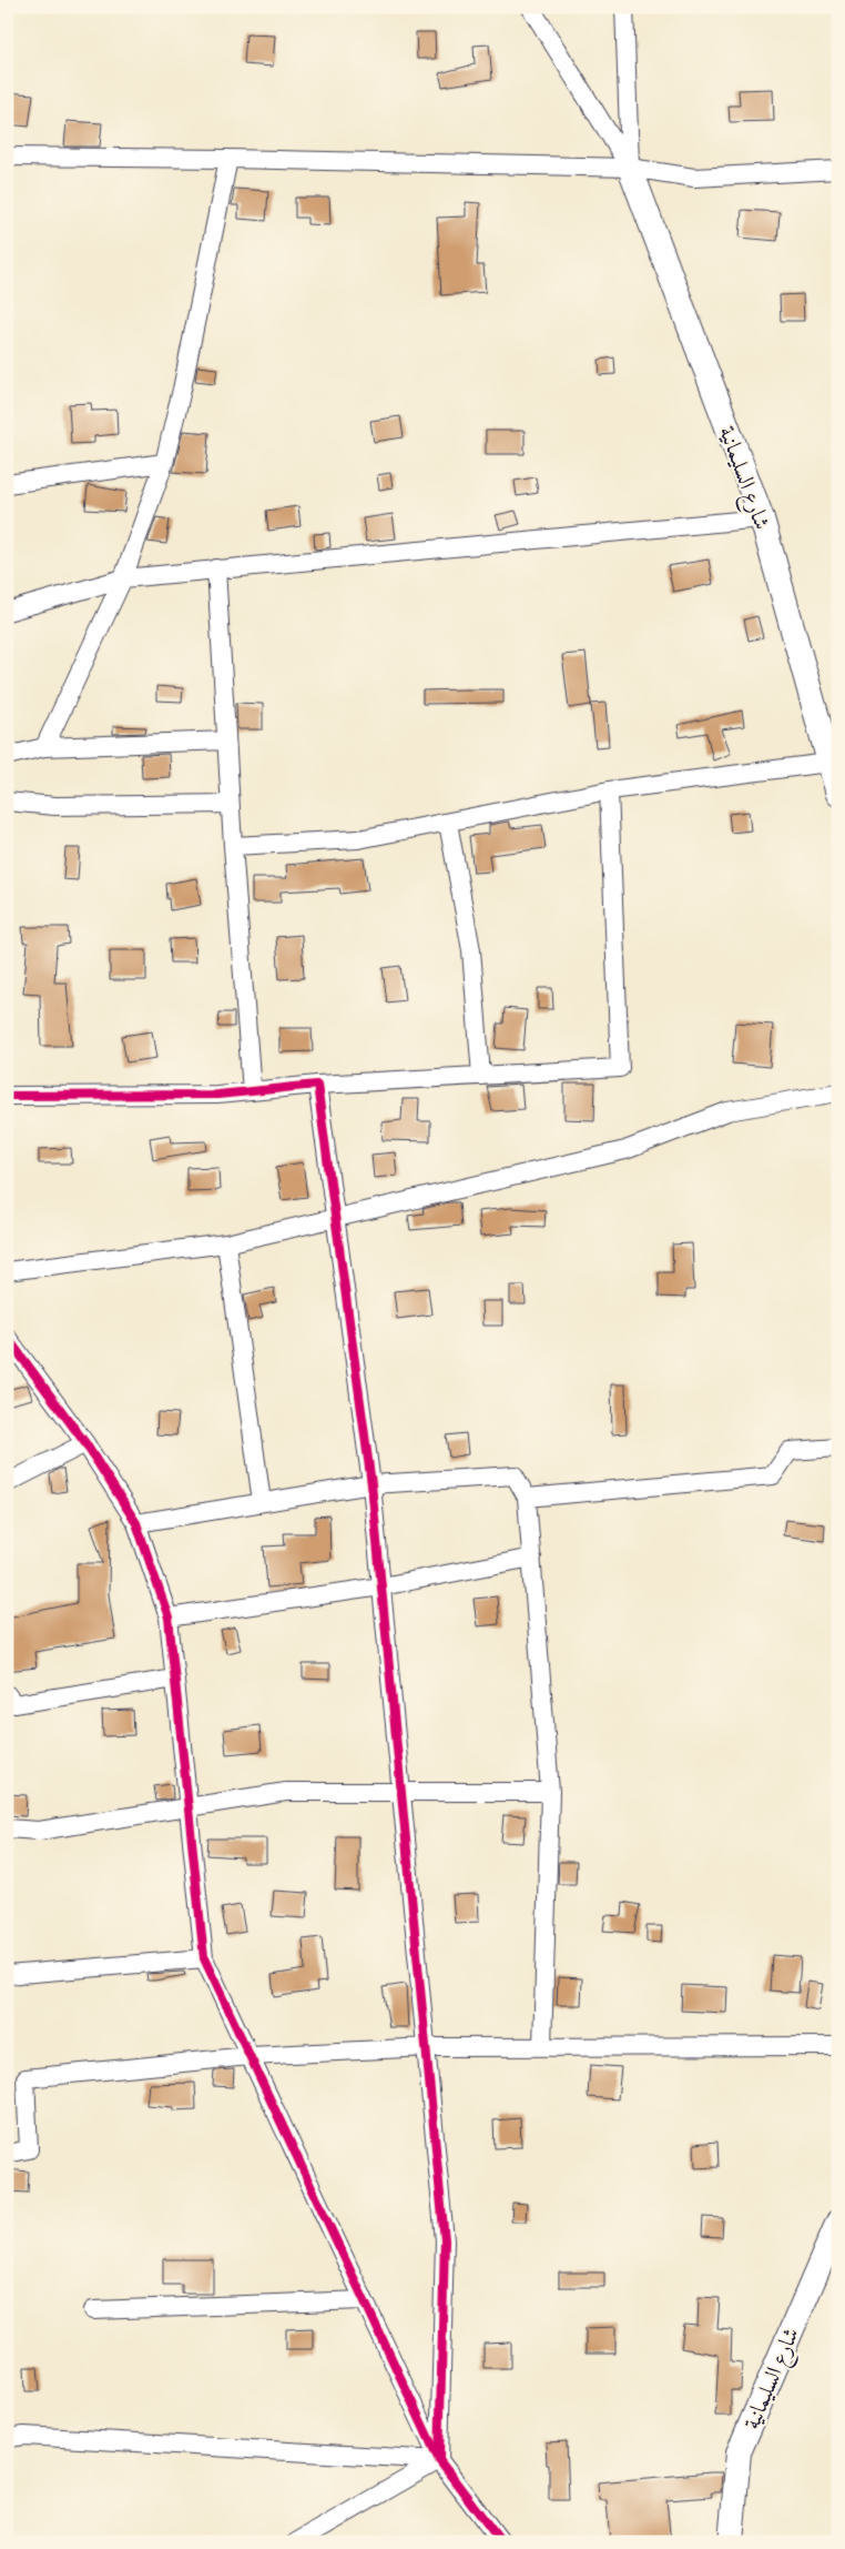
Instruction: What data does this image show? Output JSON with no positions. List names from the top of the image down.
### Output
{
  "streets": {
    "street": ["شارع السليمانية"]
  }
}
